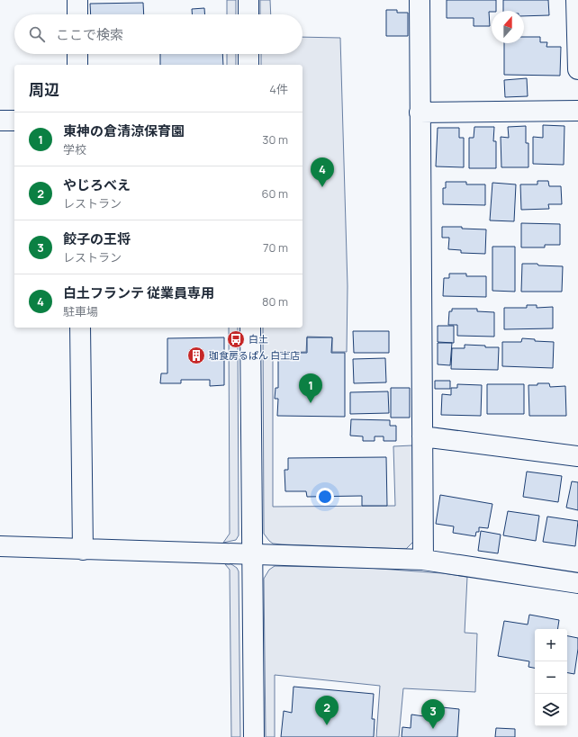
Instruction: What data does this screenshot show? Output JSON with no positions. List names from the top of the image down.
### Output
{
  "places": {
    "bus stop": ["白土"],
    "building": ["珈食房るぱん 白土店"]
  },
  "north": "top",
  "page": {
    "search": "ここで検索",
    "heading": ["周辺", "4件"],
    "list": [
      {
        "mark": "1",
        "name": "東神の倉清涼保育園",
        "note": "学校",
        "value": "30 m"
      },
      {
        "mark": "2",
        "name": "やじろべえ",
        "note": "レストラン",
        "value": "60 m"
      },
      {
        "mark": "3",
        "name": "餃子の王将",
        "note": "レストラン",
        "value": "70 m"
      },
      {
        "mark": "4",
        "name": "白土フランテ 従業員専用",
        "note": "駐車場",
        "value": "80 m"
      }
    ],
    "pins": [
      "4",
      "1",
      "2",
      "3"
    ],
    "map_buttons": ["+", "−"]
  }
}
